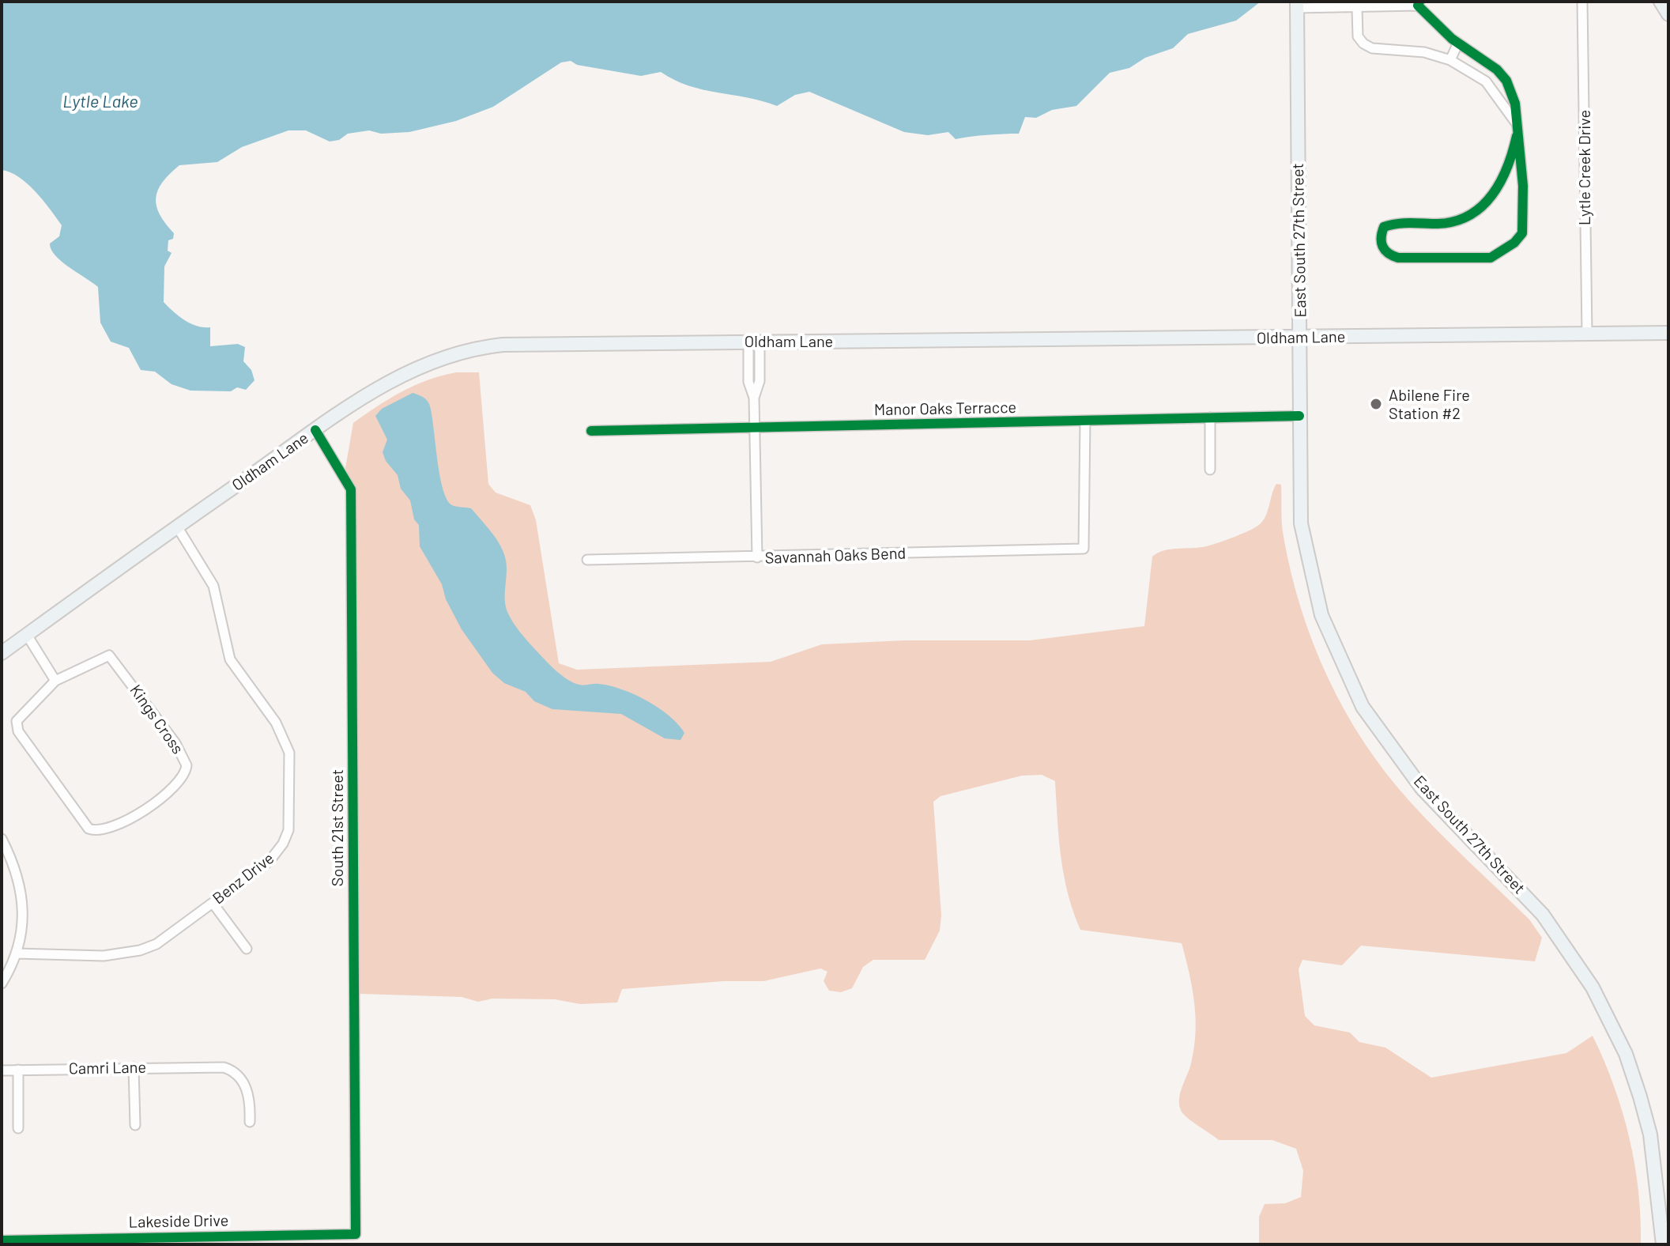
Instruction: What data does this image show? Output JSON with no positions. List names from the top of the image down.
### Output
{
  "streets": {
    "main road": ["East South 27th Street", "Oldham Lane"],
    "street": [
      "Lytle Creek Drive",
      "Manor Oaks Terracce",
      "Savannah Oaks Bend",
      "Kings Cross",
      "South 21st Street",
      "Benz Drive",
      "Camri Lane",
      "Lakeside Drive"
    ]
  },
  "crossings": [
    ["Lytle Creek Drive", "Oldham Lane"],
    ["East South 27th Street", "Oldham Lane"],
    ["East South 27th Street", "Manor Oaks Terracce"],
    ["Oldham Lane", "South 21st Street"],
    ["Oldham Lane", "Benz Drive"],
    ["Manor Oaks Terracce", "Savannah Oaks Bend"],
    ["South 21st Street", "Lakeside Drive"]
  ],
  "water": ["Lytle Lake"],
  "places": ["Abilene Fire Station #2"]
}
